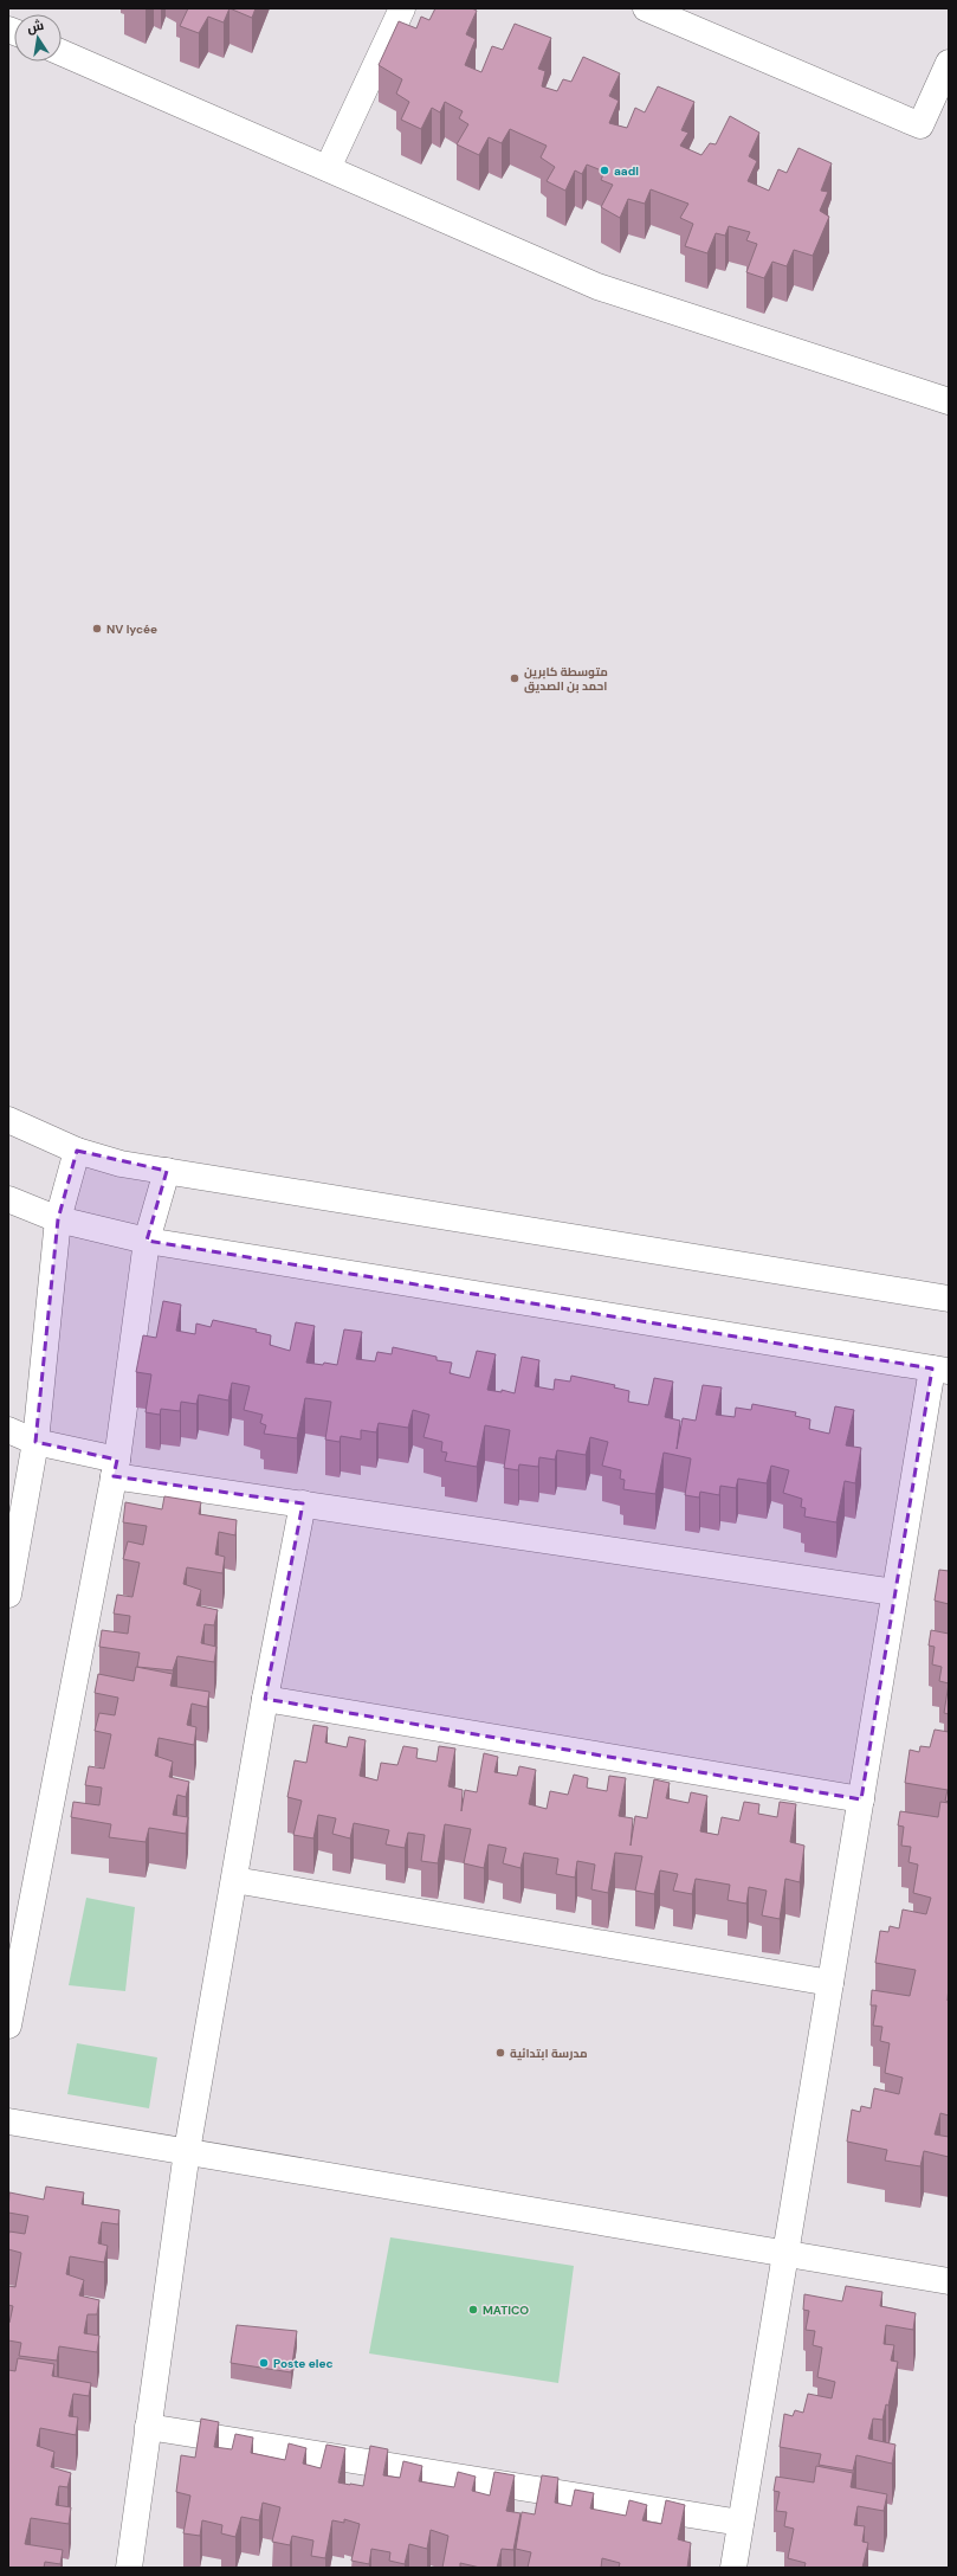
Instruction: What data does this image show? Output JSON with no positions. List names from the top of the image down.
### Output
{
  "places": [
    "aadl",
    "NV lycée",
    "متوسطة كابرين احمد بن الصديق",
    "مدرسة ابتدائية",
    "MATICO",
    "Poste elec"
  ],
  "north": "top"
}
